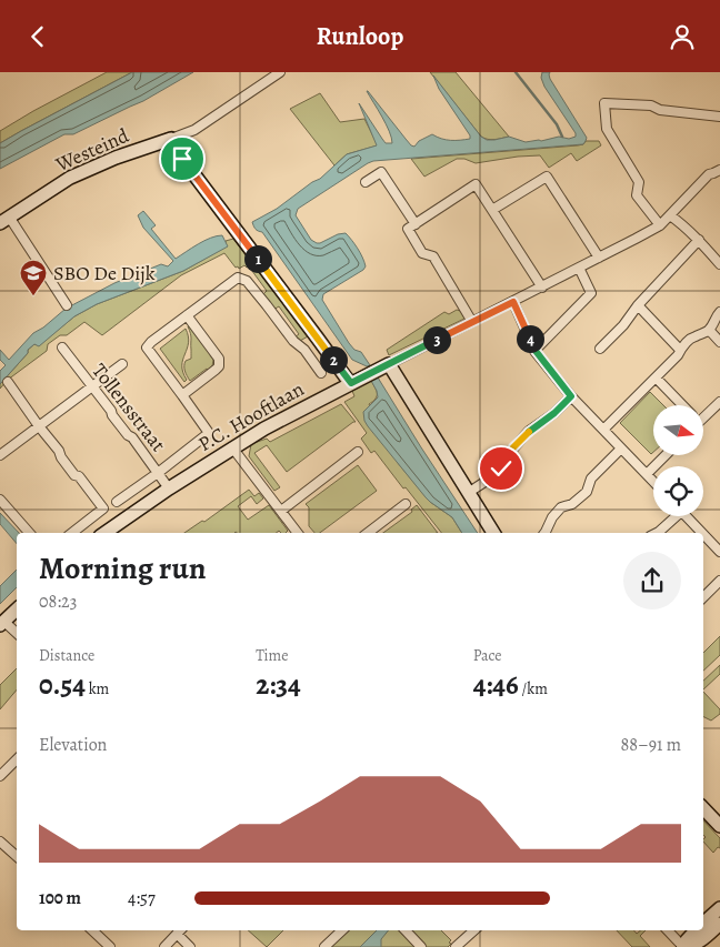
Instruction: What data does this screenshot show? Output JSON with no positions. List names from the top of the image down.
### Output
{
  "streets": {
    "street": ["Westeind", "Tollensstraat", "P.C. Hooftlaan"]
  },
  "crossings": [
    ["Tollensstraat", "P.C. Hooftlaan"]
  ],
  "places": {
    "school or university": ["SBO De Dijk"]
  },
  "north": "right",
  "page": {
    "header": "Runloop",
    "pins": [
      "1",
      "4",
      "3",
      "2"
    ],
    "heading": ["Morning run", "08:23"],
    "stats": [
      ["Distance", "0.54 km"],
      ["Time", "2:34"],
      ["Pace", "4:46 /km"]
    ],
    "chart": ["Elevation", "88–91 m"],
    "list": [
      {
        "name": "100 m",
        "note": "4:57"
      }
    ]
  }
}
